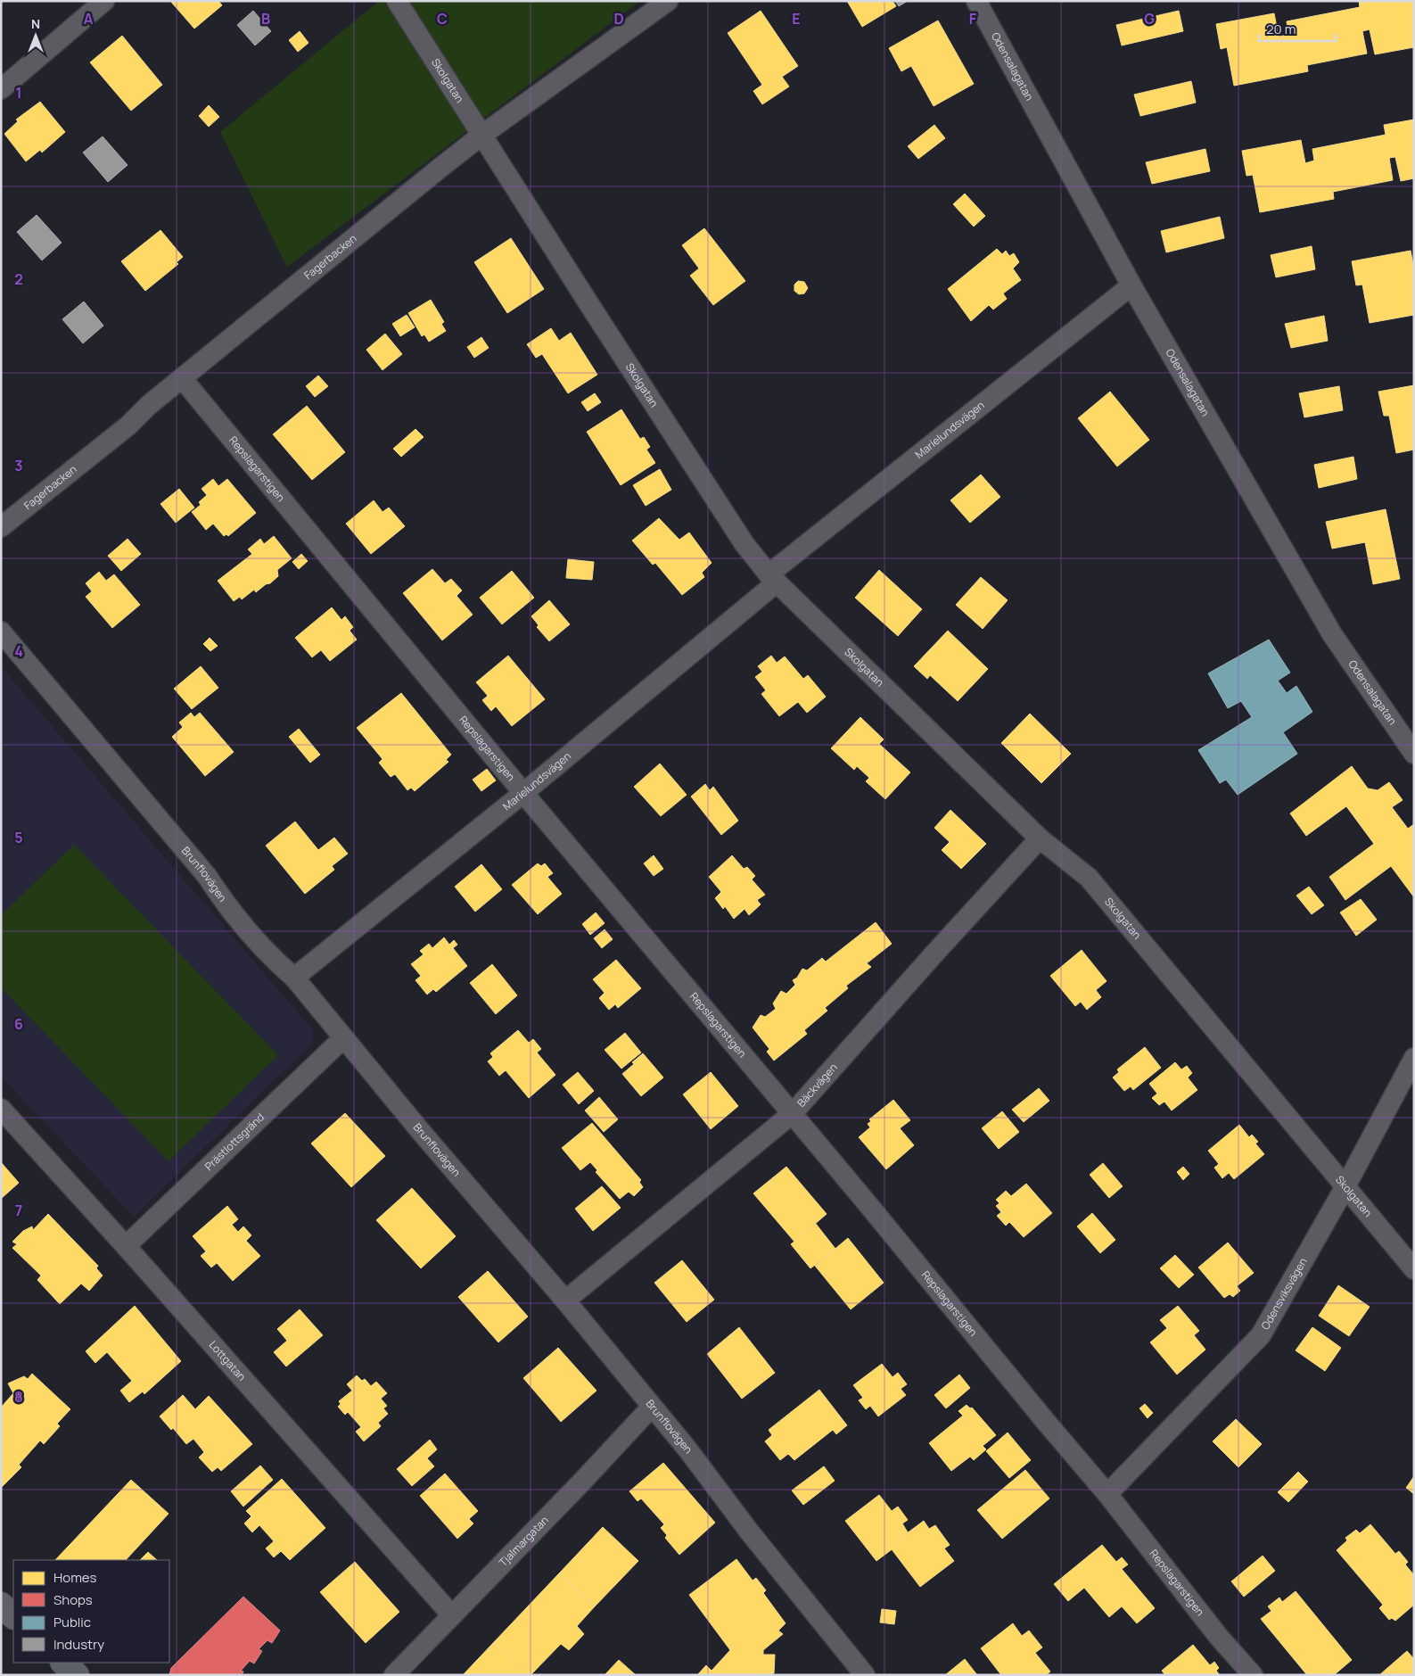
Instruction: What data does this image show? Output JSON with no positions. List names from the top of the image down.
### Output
{
  "streets": {
    "street": [
      "Odensalagatan",
      "Skolgatan",
      "Fagerbacken",
      "Marielundsvägen",
      "Repslagarstigen",
      "Brunflovägen",
      "Bäckvägen",
      "Prästlottsgränd",
      "Odensviksvägen",
      "Lottgatan",
      "Tjalmargatan"
    ]
  },
  "crossings": [
    ["Odensalagatan", "Marielundsvägen"],
    ["Skolgatan", "Fagerbacken"],
    ["Skolgatan", "Marielundsvägen"],
    ["Skolgatan", "Bäckvägen"],
    ["Skolgatan", "Odensviksvägen"],
    ["Fagerbacken", "Repslagarstigen"],
    ["Marielundsvägen", "Repslagarstigen"],
    ["Marielundsvägen", "Brunflovägen"],
    ["Repslagarstigen", "Bäckvägen"],
    ["Repslagarstigen", "Odensviksvägen"],
    ["Brunflovägen", "Bäckvägen"],
    ["Brunflovägen", "Prästlottsgränd"],
    ["Brunflovägen", "Tjalmargatan"],
    ["Prästlottsgränd", "Lottgatan"],
    ["Lottgatan", "Tjalmargatan"]
  ],
  "legend": [
    "Homes",
    "Shops",
    "Public",
    "Industry"
  ],
  "scale_bar": "20 m",
  "north": "top",
  "grid": {
    "columns": [
      "A",
      "B",
      "C",
      "D",
      "E",
      "F",
      "G"
    ],
    "rows": [
      "1",
      "2",
      "3",
      "4",
      "5",
      "6",
      "7",
      "8"
    ]
  }
}
